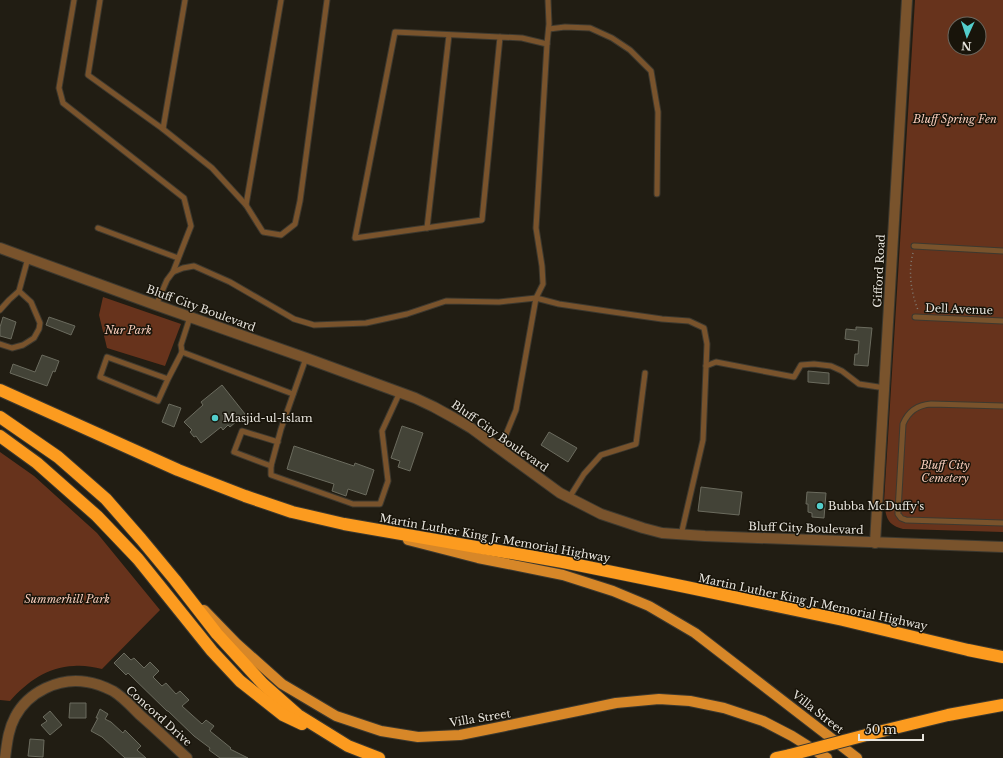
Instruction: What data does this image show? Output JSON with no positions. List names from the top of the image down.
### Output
{
  "streets": {
    "highway": ["Martin Luther King Jr Memorial Highway"],
    "main road": ["Villa Street"],
    "street": ["Gifford Road", "Bluff City Boulevard", "Concord Drive"],
    "lane": ["Dell Avenue"]
  },
  "crossings": [
    ["Gifford Road", "Bluff City Boulevard"],
    ["Martin Luther King Jr Memorial Highway", "Villa Street"]
  ],
  "parks": [
    "Bluff Spring Fen",
    "Nur Park",
    "Bluff City Cemetery",
    "Summerhill Park"
  ],
  "places": ["Masjid-ul-Islam", "Bubba McDuffy's"],
  "scale_bar": "50 m",
  "north": "bottom"
}
